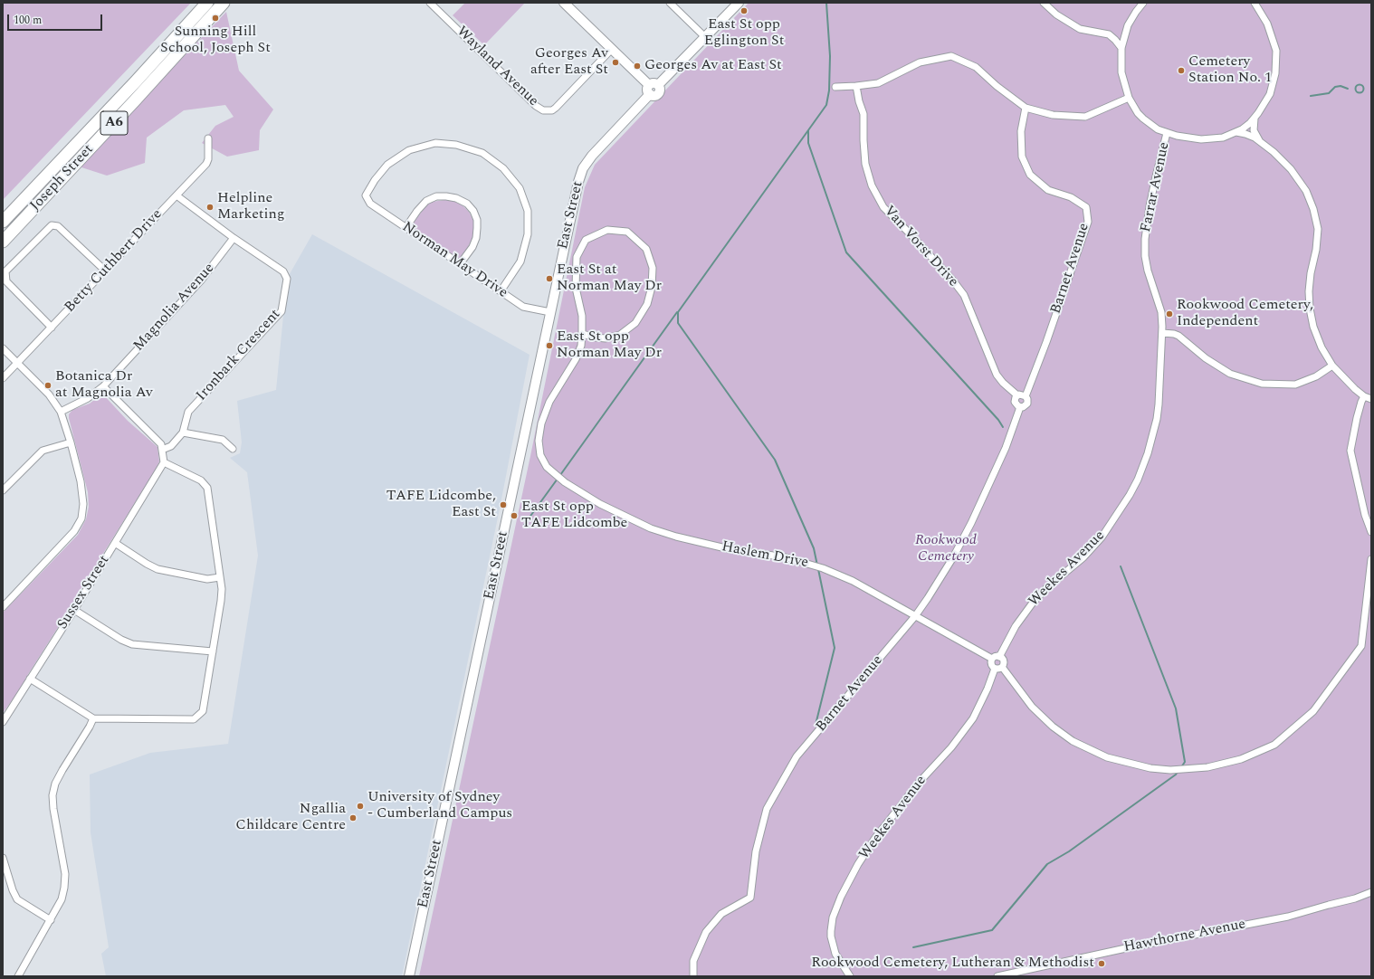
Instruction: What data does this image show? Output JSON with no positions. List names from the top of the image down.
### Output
{
  "streets": {
    "highway": ["A6", "Joseph Street"],
    "main road": ["East Street"],
    "street": [
      "Wayland Avenue",
      "Farrar Avenue",
      "Van Vorst Drive",
      "Norman May Drive",
      "Betty Cuthbert Drive",
      "Barnet Avenue",
      "Magnolia Avenue",
      "Ironbark Crescent",
      "Haslem Drive",
      "Weekes Avenue",
      "Sussex Street",
      "Hawthorne Avenue"
    ]
  },
  "crossings": [
    ["Farrar Avenue", "Weekes Avenue"],
    ["East Street", "Norman May Drive"],
    ["Van Vorst Drive", "Barnet Avenue"],
    ["Betty Cuthbert Drive", "Ironbark Crescent"],
    ["Barnet Avenue", "Haslem Drive"],
    ["Magnolia Avenue", "Ironbark Crescent"],
    ["Haslem Drive", "Weekes Avenue"]
  ],
  "parks": ["Rookwood Cemetery"],
  "places": [
    "East St opp Eglington St",
    "Sunning Hill School, Joseph St",
    "Georges Av after East St",
    "Georges Av at East St",
    "Cemetery Station No. 1",
    "Helpline Marketing",
    "East St at Norman May Dr",
    "Rookwood Cemetery, Independent",
    "East St opp Norman May Dr",
    "Botanica Dr at Magnolia Av",
    "TAFE Lidcombe, East St",
    "East St opp TAFE Lidcombe",
    "University of Sydney - Cumberland Campus",
    "Ngallia Childcare Centre",
    "Rookwood Cemetery, Lutheran & Methodist"
  ],
  "scale_bar": "100 m"
}
